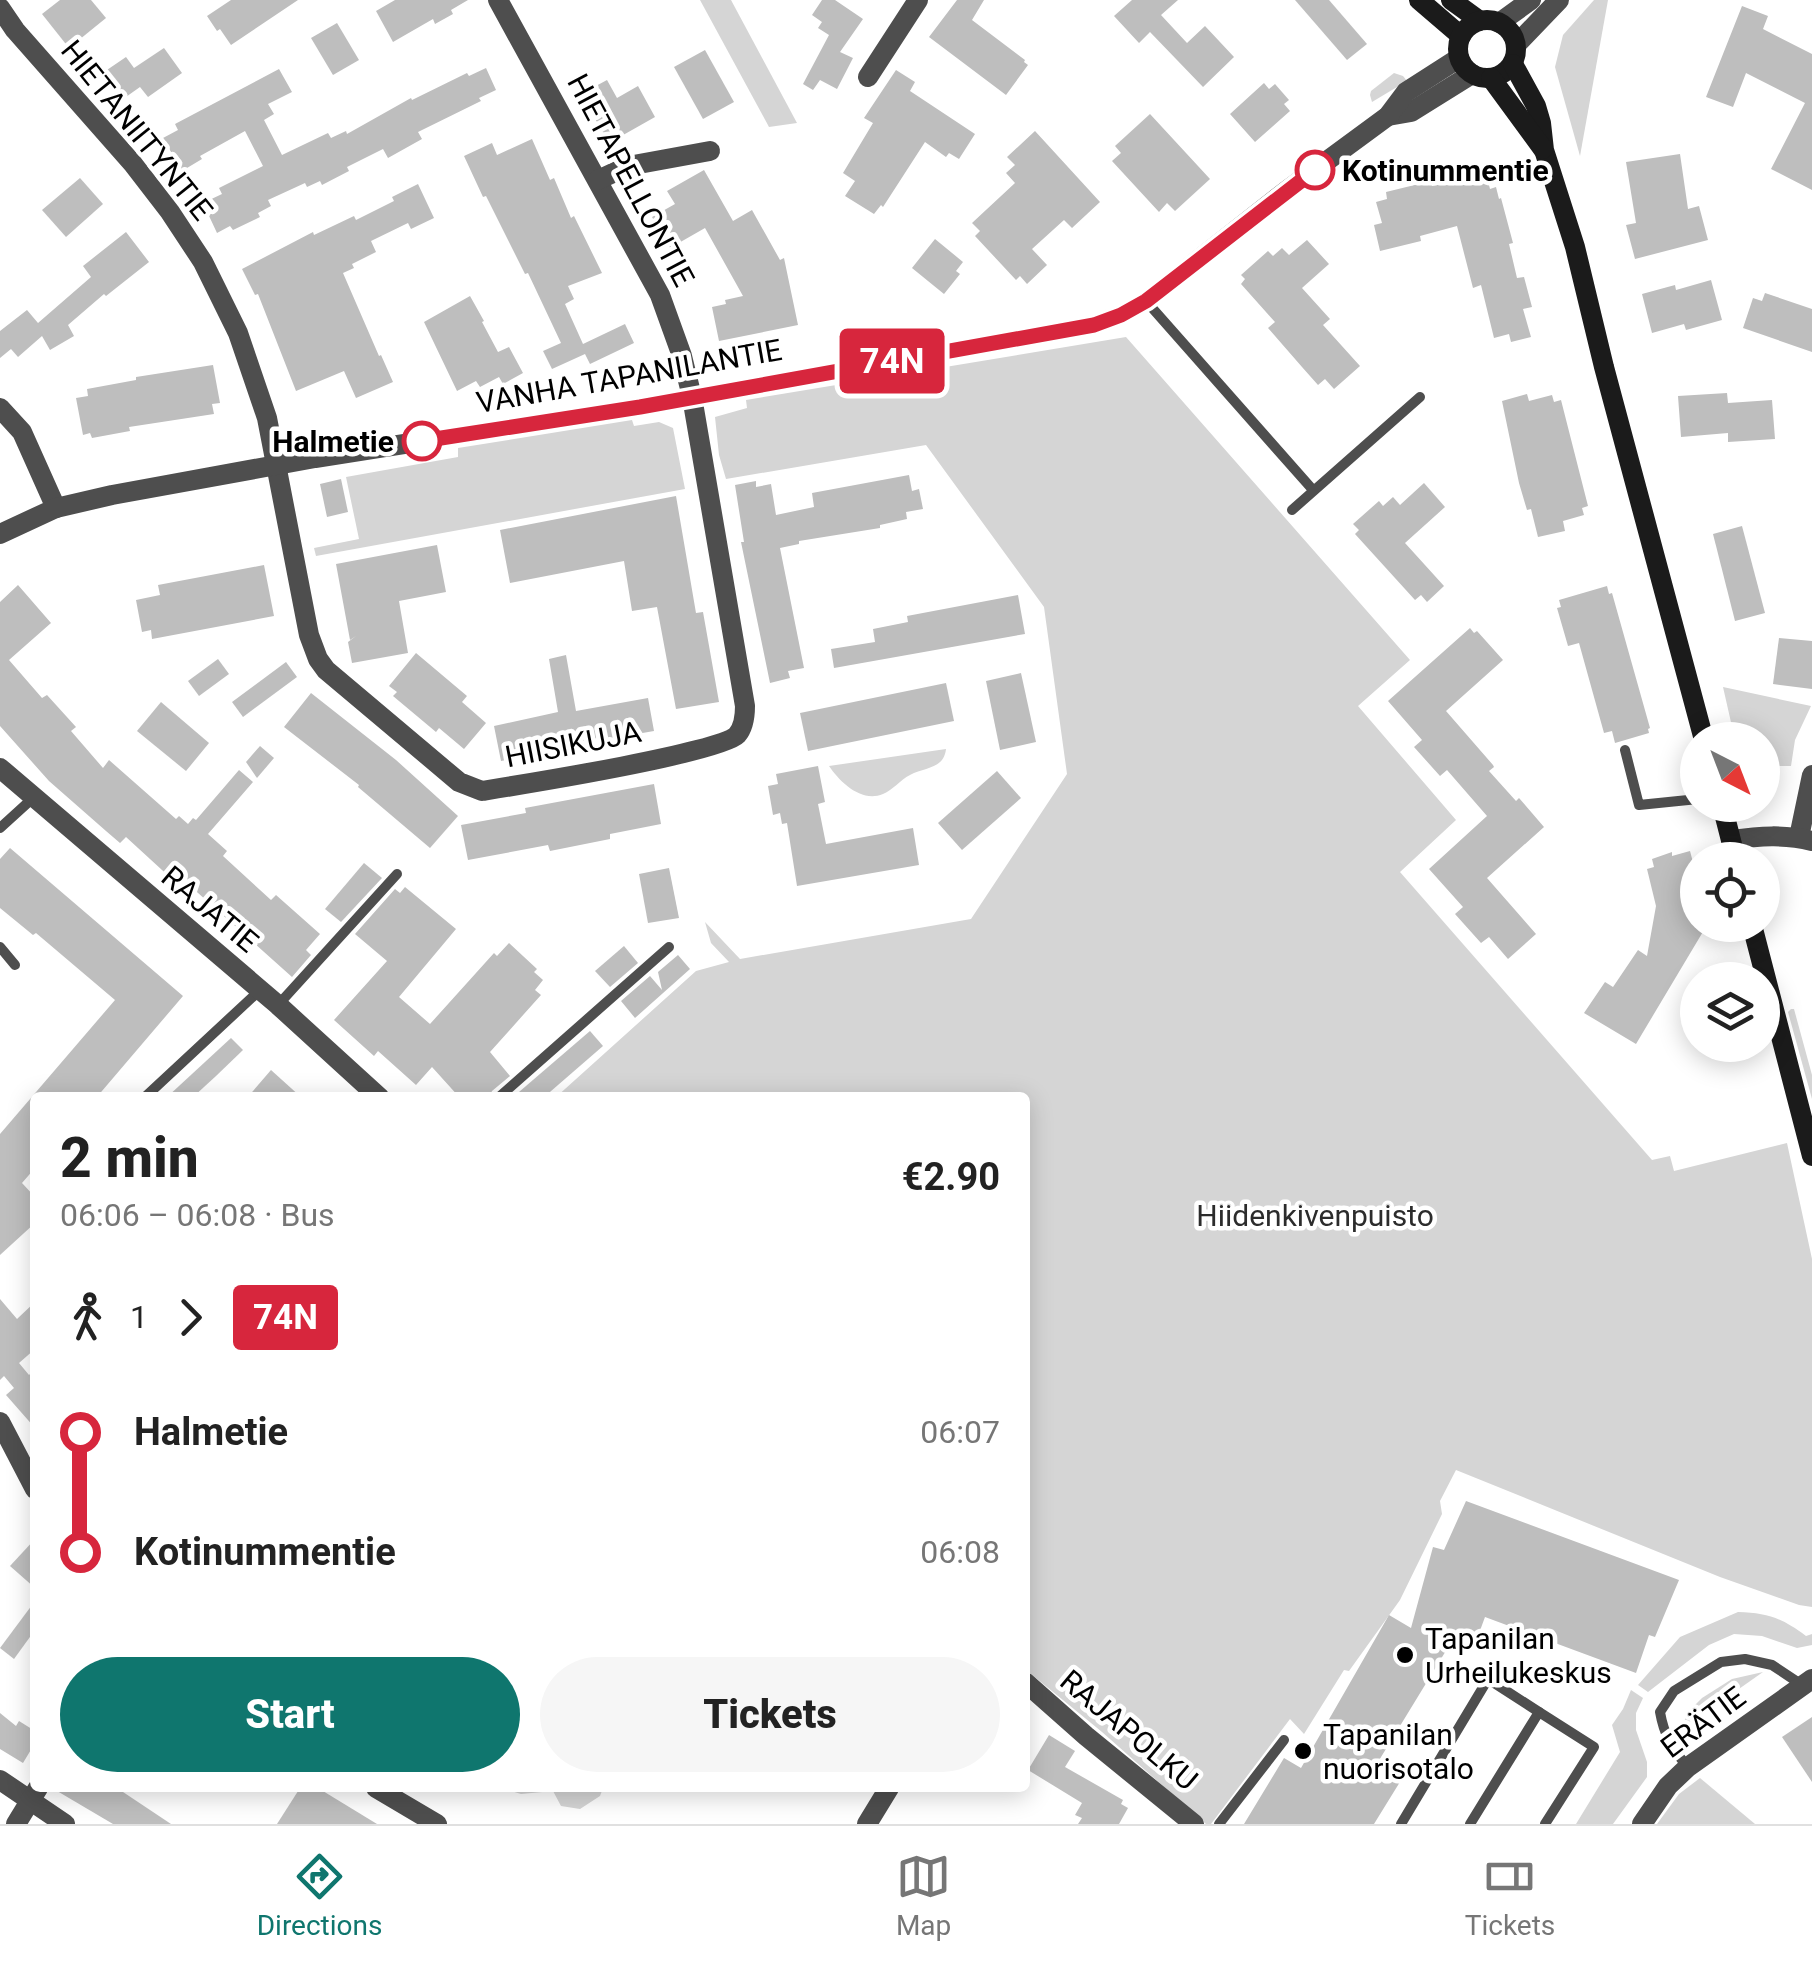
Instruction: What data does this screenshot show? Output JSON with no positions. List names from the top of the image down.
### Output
{
  "streets": {
    "street": [
      "HIETANIITYNTIE",
      "HIETAPELLONTIE",
      "VANHA TAPANILANTIE",
      "HIISIKUJA",
      "RAJATIE",
      "ERÄTIE",
      "RAJAPOLKU"
    ]
  },
  "crossings": [
    ["HIETANIITYNTIE", "VANHA TAPANILANTIE"],
    ["HIETANIITYNTIE", "HIISIKUJA"],
    ["HIETAPELLONTIE", "VANHA TAPANILANTIE"],
    ["HIETAPELLONTIE", "HIISIKUJA"],
    ["VANHA TAPANILANTIE", "HIISIKUJA"]
  ],
  "parks": ["Hiidenkivenpuisto"],
  "places": [
    "Kotinummentie",
    "Halmetie",
    "Tapanilan Urheilukeskus",
    "Tapanilan nuorisotalo"
  ],
  "lines": ["bus line 74N"],
  "north": "bottom right",
  "page": {
    "on_map": "74N",
    "heading": ["2 min", "06:06 – 06:08 · Bus", "€2.90"],
    "legs": ["1", "74N"],
    "list": [
      {
        "name": "Halmetie",
        "value": "06:07"
      },
      {
        "name": "Kotinummentie",
        "value": "06:08"
      }
    ],
    "buttons": ["Start", "Tickets"],
    "tabs": ["Directions", "Map", "Tickets"]
  }
}
